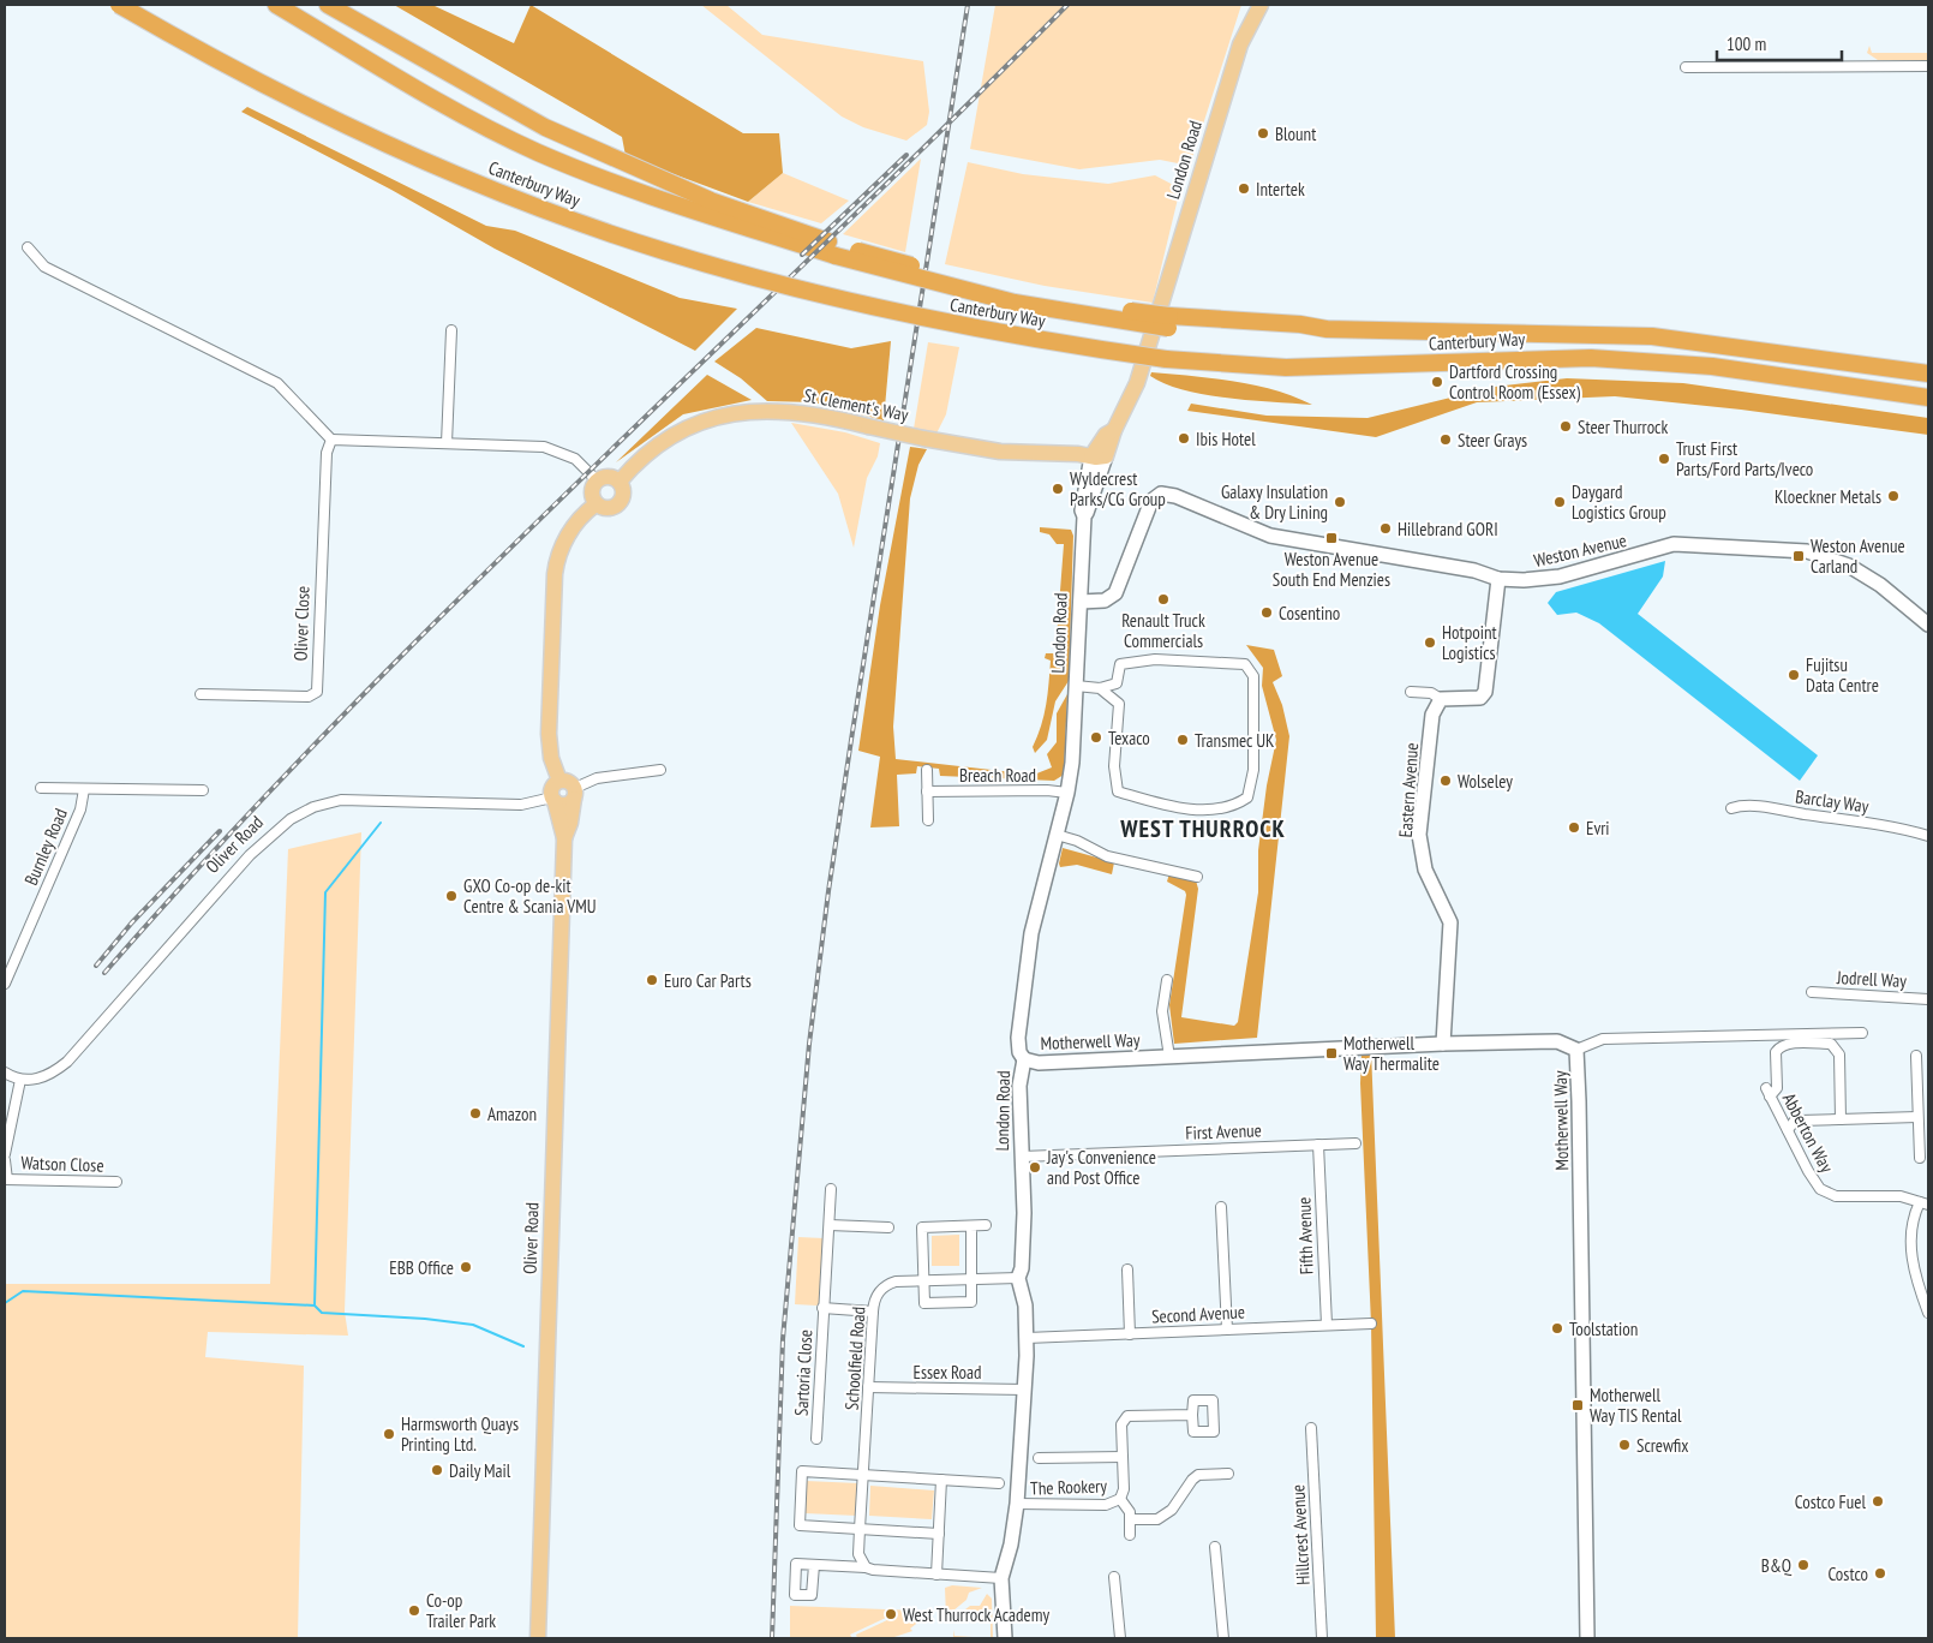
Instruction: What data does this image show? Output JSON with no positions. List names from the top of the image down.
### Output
{
  "streets": {
    "highway": ["Canterbury Way"],
    "main road": ["London Road", "St Clement's Way", "Oliver Road"],
    "street": [
      "Weston Avenue",
      "Oliver Close",
      "Breach Road",
      "Eastern Avenue",
      "Barclay Way",
      "Burnley Road",
      "Jodrell Way",
      "Motherwell Way",
      "First Avenue",
      "Abberton Way",
      "Watson Close",
      "Fifth Avenue",
      "Second Avenue",
      "Schoolfield Road",
      "Essex Road",
      "Sartoria Close",
      "The Rookery",
      "Hillcrest Avenue"
    ]
  },
  "crossings": [
    ["London Road", "St Clement's Way"],
    ["London Road", "Weston Avenue"],
    ["London Road", "Breach Road"],
    ["London Road", "Motherwell Way"],
    ["London Road", "First Avenue"],
    ["London Road", "Second Avenue"],
    ["London Road", "Schoolfield Road"],
    ["London Road", "Essex Road"],
    ["London Road", "The Rookery"],
    ["Eastern Avenue", "Motherwell Way"],
    ["Oliver Road", "Watson Close"],
    ["First Avenue", "Fifth Avenue"],
    ["Fifth Avenue", "Second Avenue"],
    ["Schoolfield Road", "Essex Road"],
    ["Schoolfield Road", "Sartoria Close"]
  ],
  "districts": ["WEST THURROCK"],
  "places": {
    "other": [
      "Blount",
      "Intertek",
      "Dartford Crossing Control Room (Essex)",
      "Steer Thurrock",
      "Ibis Hotel",
      "Steer Grays",
      "Trust First Parts/Ford Parts/Iveco",
      "Wyldecrest Parks/CG Group",
      "Kloeckner Metals",
      "Galaxy Insulation & Dry Lining",
      "Daygard Logistics Group",
      "Hillebrand GORI",
      "Renault Truck Commercials",
      "Cosentino",
      "Hotpoint Logistics",
      "Fujitsu Data Centre",
      "Texaco",
      "Transmec UK",
      "Wolseley",
      "Evri",
      "GXO Co-op de-kit Centre & Scania VMU",
      "Euro Car Parts",
      "Amazon",
      "Jay's Convenience and Post Office",
      "EBB Office",
      "Toolstation",
      "Harmsworth Quays Printing Ltd.",
      "Screwfix",
      "Daily Mail",
      "Costco Fuel",
      "B&Q",
      "Costco",
      "Co-op Trailer Park",
      "West Thurrock Academy"
    ],
    "transit": [
      "Weston Avenue South End Menzies",
      "Weston Avenue Carland",
      "Motherwell Way Thermalite",
      "Motherwell Way TIS Rental"
    ]
  },
  "scale_bar": "100 m"
}
